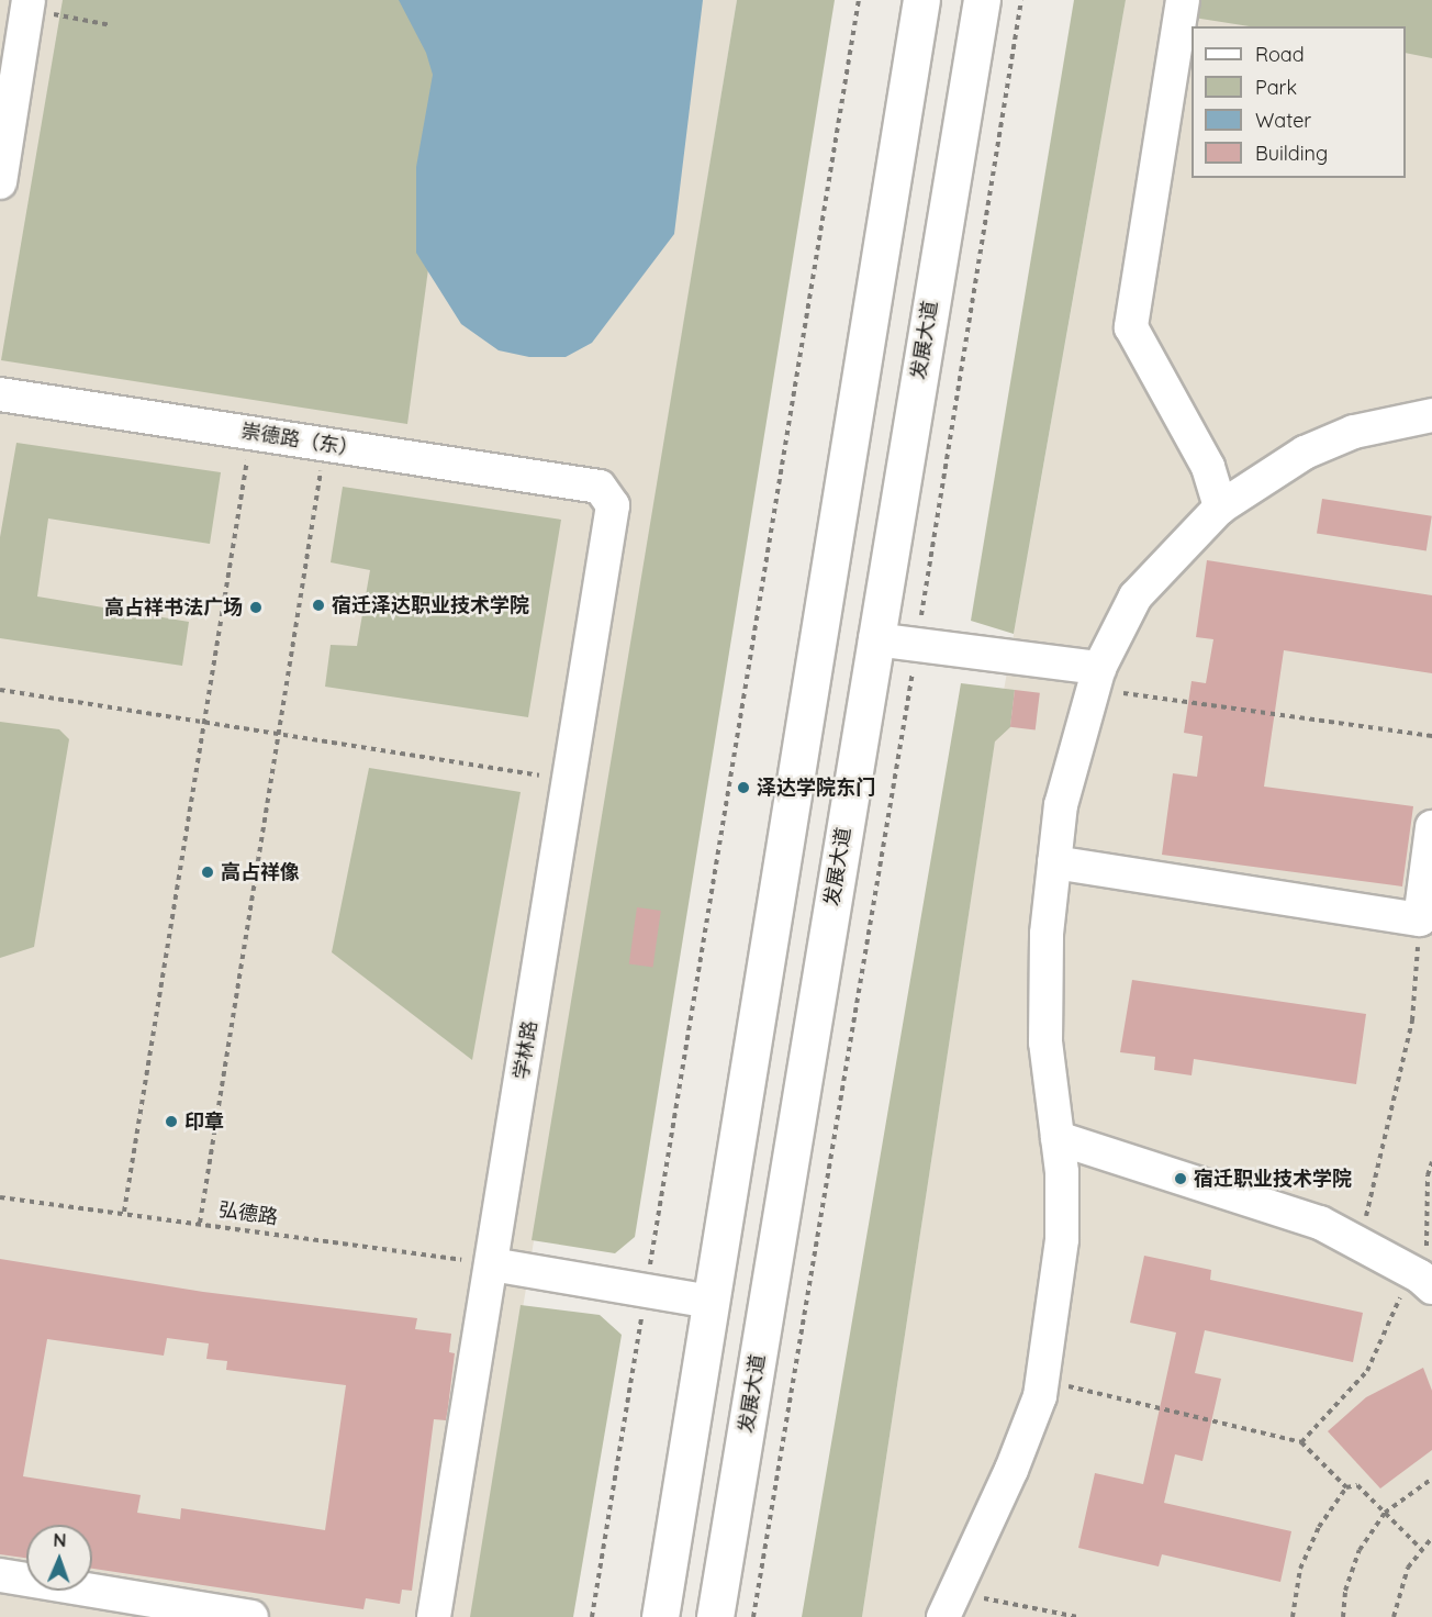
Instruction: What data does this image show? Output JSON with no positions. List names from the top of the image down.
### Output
{
  "streets": {
    "main road": ["发展大道"],
    "lane": ["崇德路（东）", "学林路"],
    "path": ["弘德路"]
  },
  "crossings": [
    ["崇德路（东）", "学林路"],
    ["学林路", "弘德路"]
  ],
  "places": [
    "宿迁泽达职业技术学院",
    "高占祥书法广场",
    "泽达学院东门",
    "高占祥像",
    "印章",
    "宿迁职业技术学院"
  ],
  "legend": [
    "Road",
    "Park",
    "Water",
    "Building"
  ],
  "north": "top"
}
